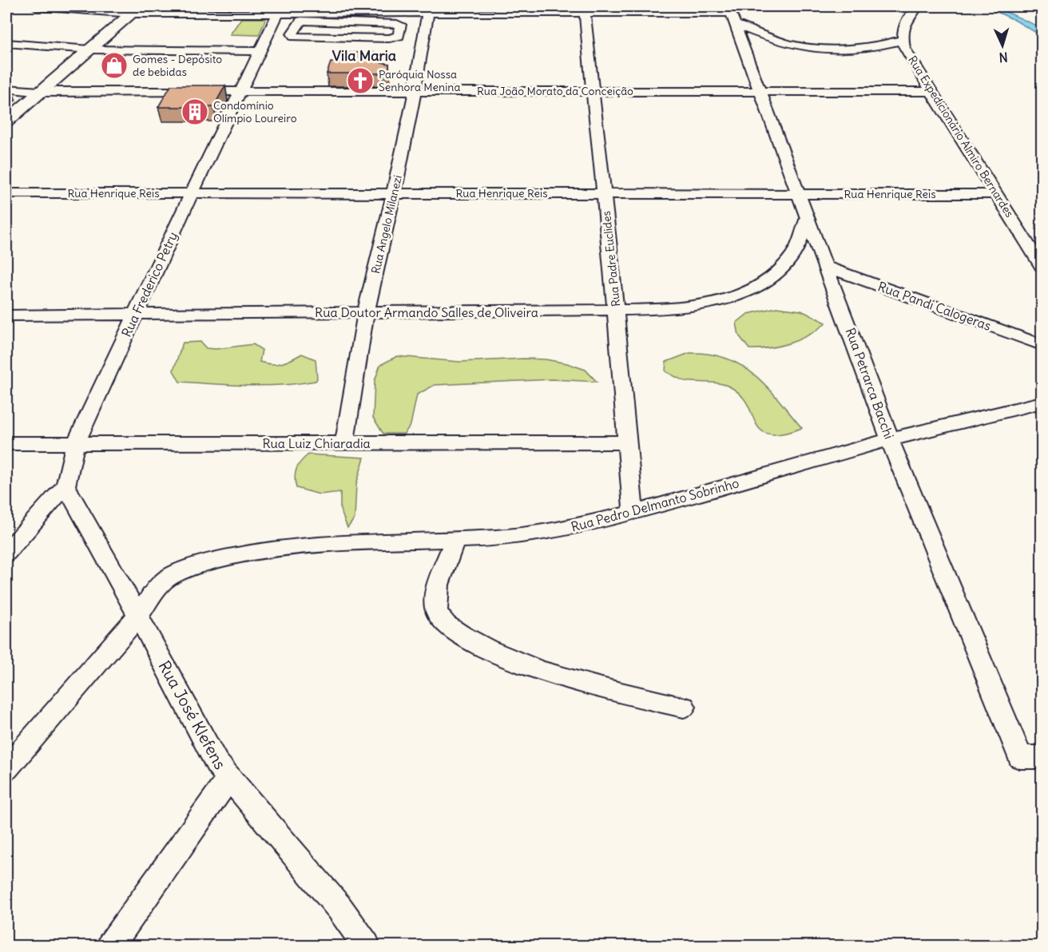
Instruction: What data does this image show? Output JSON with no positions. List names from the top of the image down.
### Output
{
  "streets": {
    "street": [
      "Rua João Morato da Conceição",
      "Rua Expedicionário Almiro Bernardes",
      "Rua Henrique Reis",
      "Rua Angelo Milanezi",
      "Rua Padre Euclides",
      "Rua Frederico Petry",
      "Rua Pandi Calogeras",
      "Rua Doutor Armando Salles de Oliveira",
      "Rua Petrarca Bacchi",
      "Rua Luiz Chiaradia",
      "Rua Pedro Delmanto Sobrinho",
      "Rua José Klefens"
    ]
  },
  "crossings": [
    ["Rua João Morato da Conceição", "Rua Expedicionário Almiro Bernardes"],
    ["Rua João Morato da Conceição", "Rua Angelo Milanezi"],
    ["Rua João Morato da Conceição", "Rua Padre Euclides"],
    ["Rua João Morato da Conceição", "Rua Frederico Petry"],
    ["Rua João Morato da Conceição", "Rua Petrarca Bacchi"],
    ["Rua Expedicionário Almiro Bernardes", "Rua Henrique Reis"],
    ["Rua Henrique Reis", "Rua Angelo Milanezi"],
    ["Rua Henrique Reis", "Rua Padre Euclides"],
    ["Rua Henrique Reis", "Rua Frederico Petry"],
    ["Rua Henrique Reis", "Rua Petrarca Bacchi"],
    ["Rua Angelo Milanezi", "Rua Doutor Armando Salles de Oliveira"],
    ["Rua Angelo Milanezi", "Rua Luiz Chiaradia"],
    ["Rua Padre Euclides", "Rua Doutor Armando Salles de Oliveira"],
    ["Rua Padre Euclides", "Rua Luiz Chiaradia"],
    ["Rua Padre Euclides", "Rua Pedro Delmanto Sobrinho"],
    ["Rua Frederico Petry", "Rua Doutor Armando Salles de Oliveira"],
    ["Rua Frederico Petry", "Rua Luiz Chiaradia"],
    ["Rua Frederico Petry", "Rua José Klefens"],
    ["Rua Pandi Calogeras", "Rua Petrarca Bacchi"],
    ["Rua Doutor Armando Salles de Oliveira", "Rua Petrarca Bacchi"],
    ["Rua Petrarca Bacchi", "Rua Pedro Delmanto Sobrinho"],
    ["Rua Pedro Delmanto Sobrinho", "Rua José Klefens"]
  ],
  "districts": ["Vila Maria"],
  "places": {
    "shop": ["Gomes - Depósito de bebidas"],
    "church": ["Paróquia Nossa Senhora Menina"],
    "building": ["Condomínio Olímpio Loureiro"]
  },
  "north": "bottom"
}
